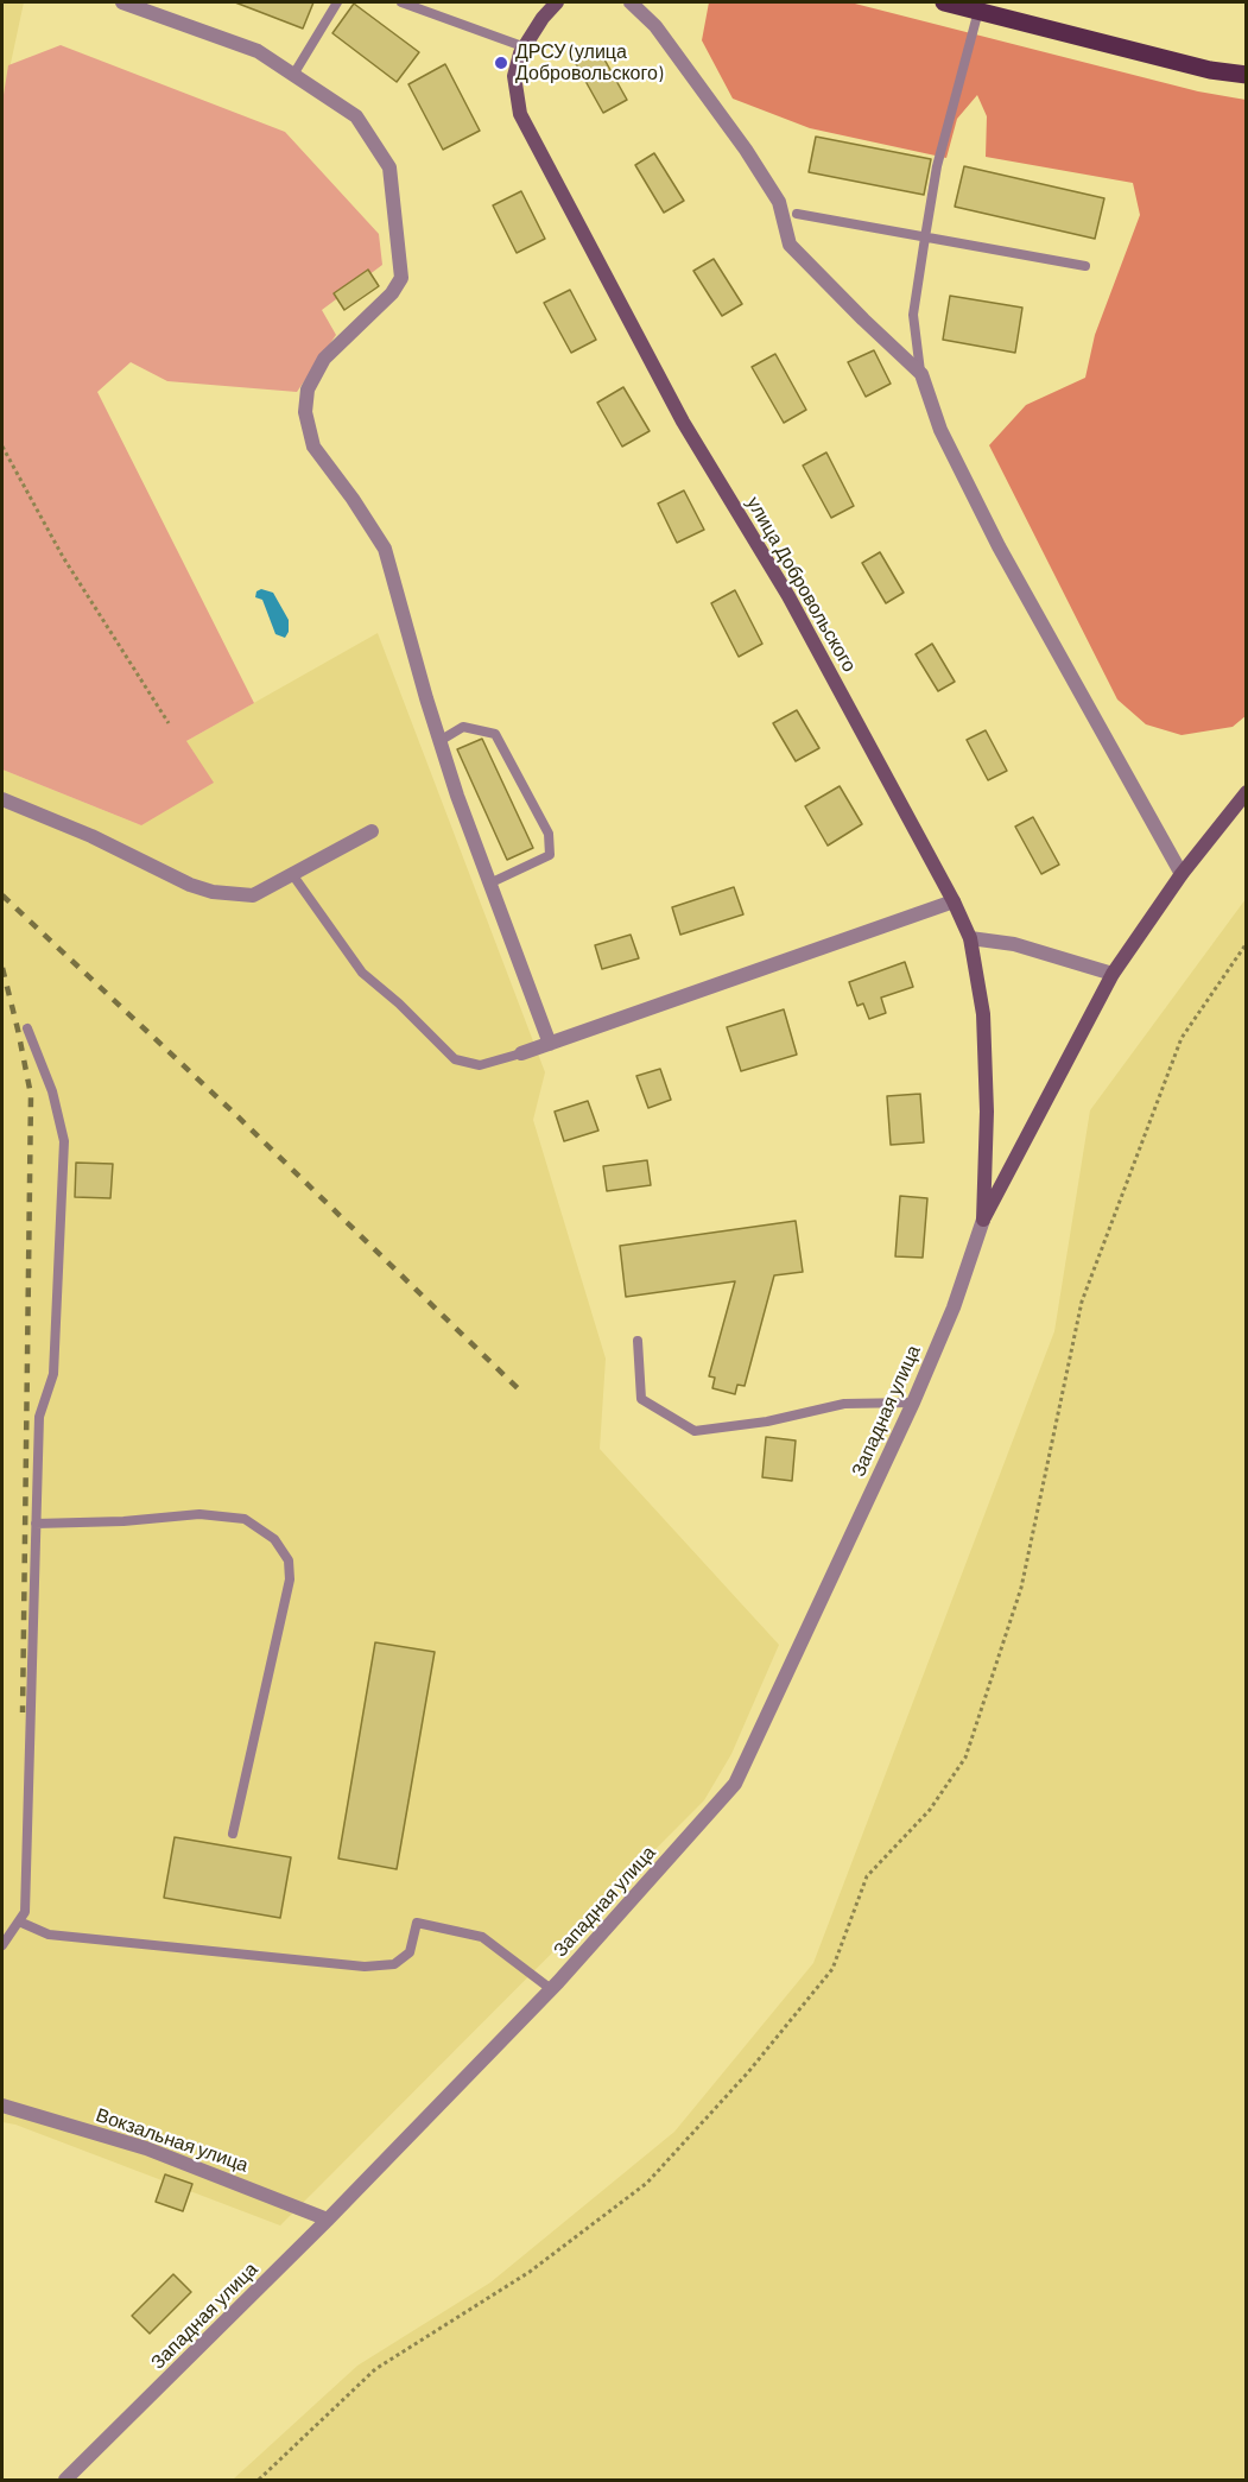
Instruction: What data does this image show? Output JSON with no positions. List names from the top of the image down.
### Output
{
  "streets": {
    "street": ["улица Добровольского", "Западная улица", "Вокзальная улица"]
  },
  "crossings": [
    ["улица Добровольского", "Западная улица"],
    ["Западная улица", "Вокзальная улица"]
  ],
  "places": ["ДРСУ (улица Добровольского)"]
}
